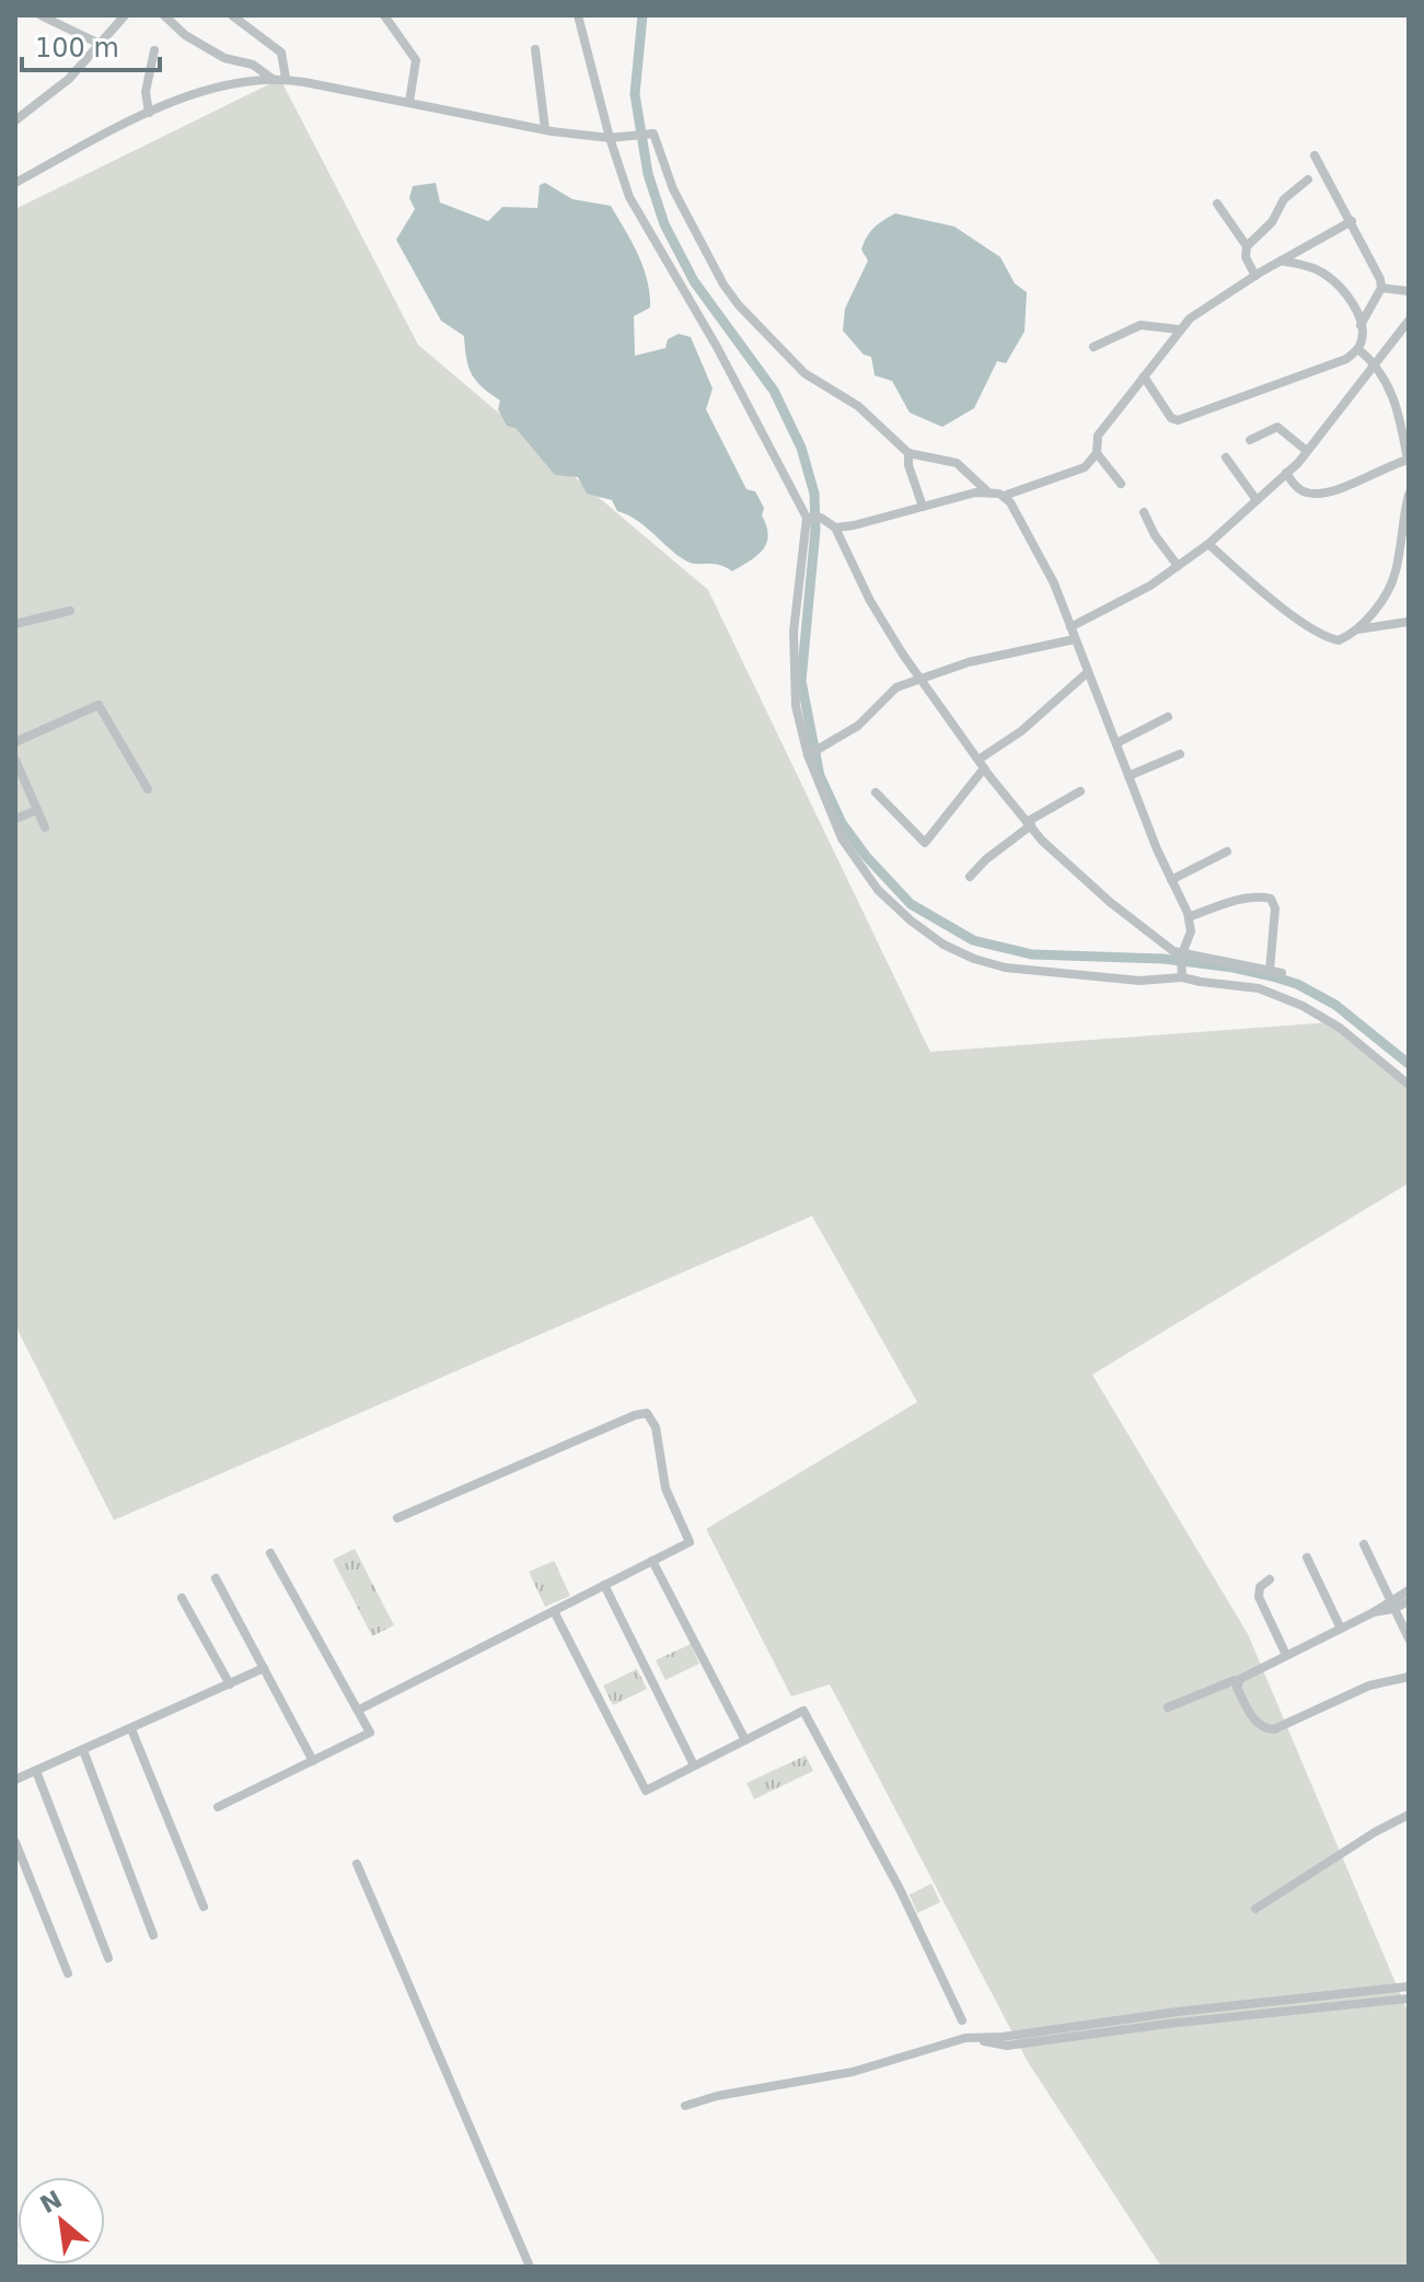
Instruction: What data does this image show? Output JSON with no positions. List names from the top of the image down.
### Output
{
  "scale_bar": "100 m",
  "north": "top left"
}
